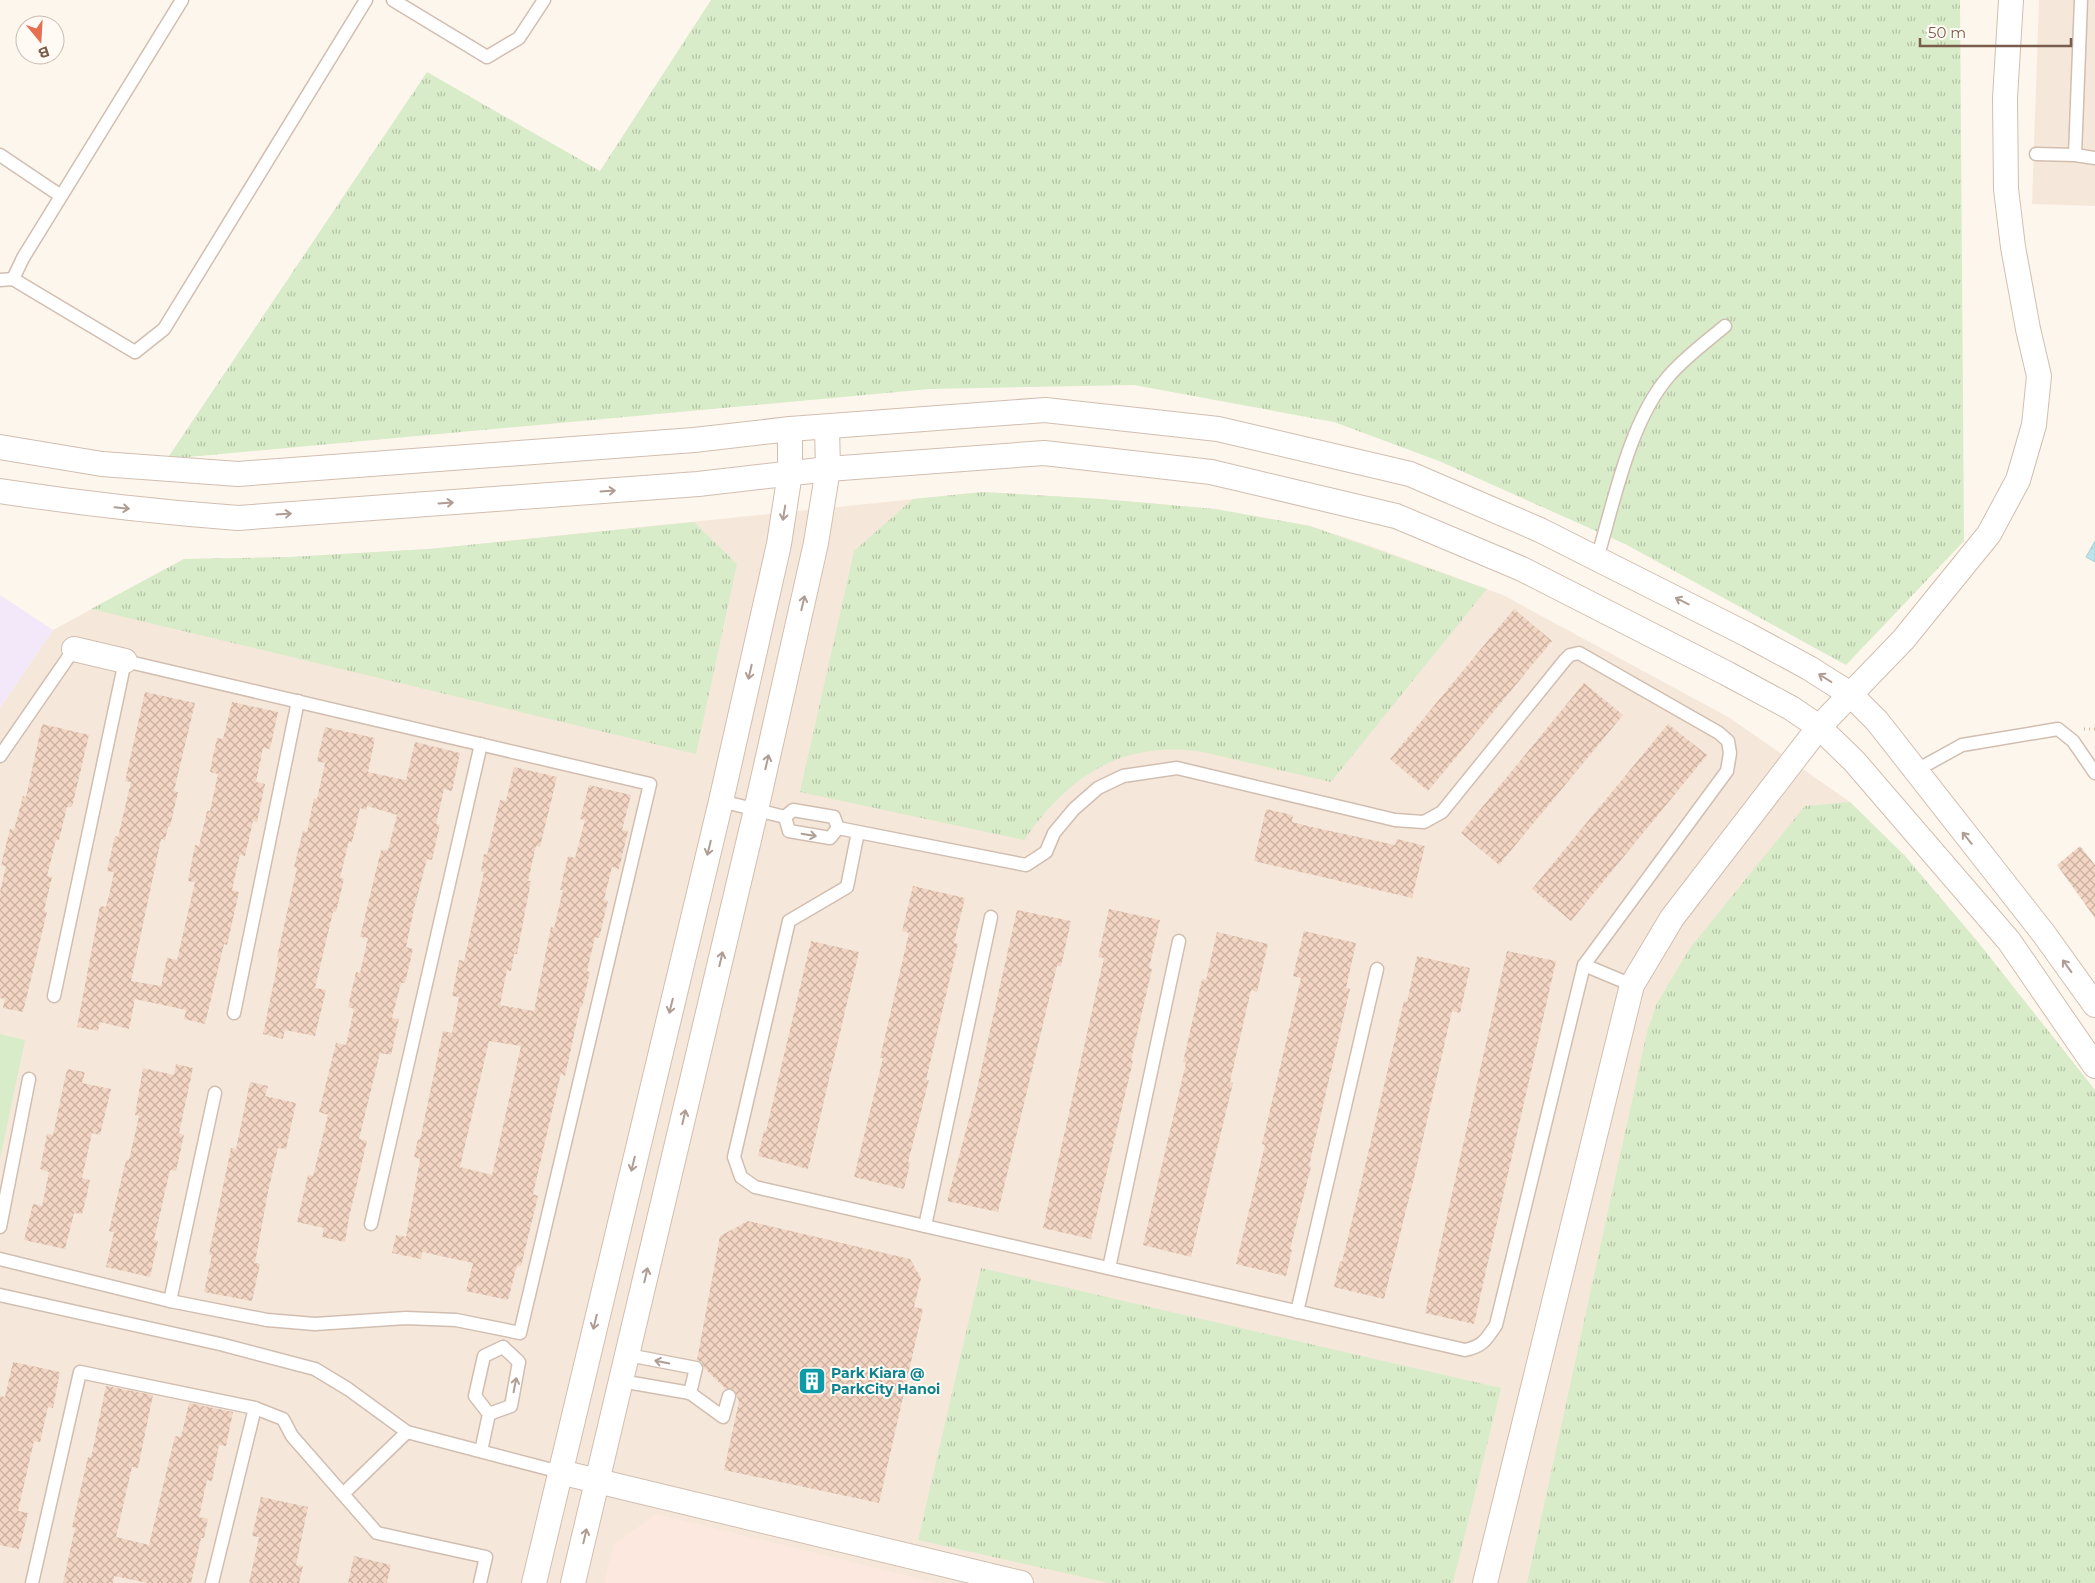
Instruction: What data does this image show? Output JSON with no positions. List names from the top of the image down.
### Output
{
  "places": {
    "building": ["Park Kiara @ ParkCity Hanoi"]
  },
  "scale_bar": "50 m",
  "north": "bottom"
}
